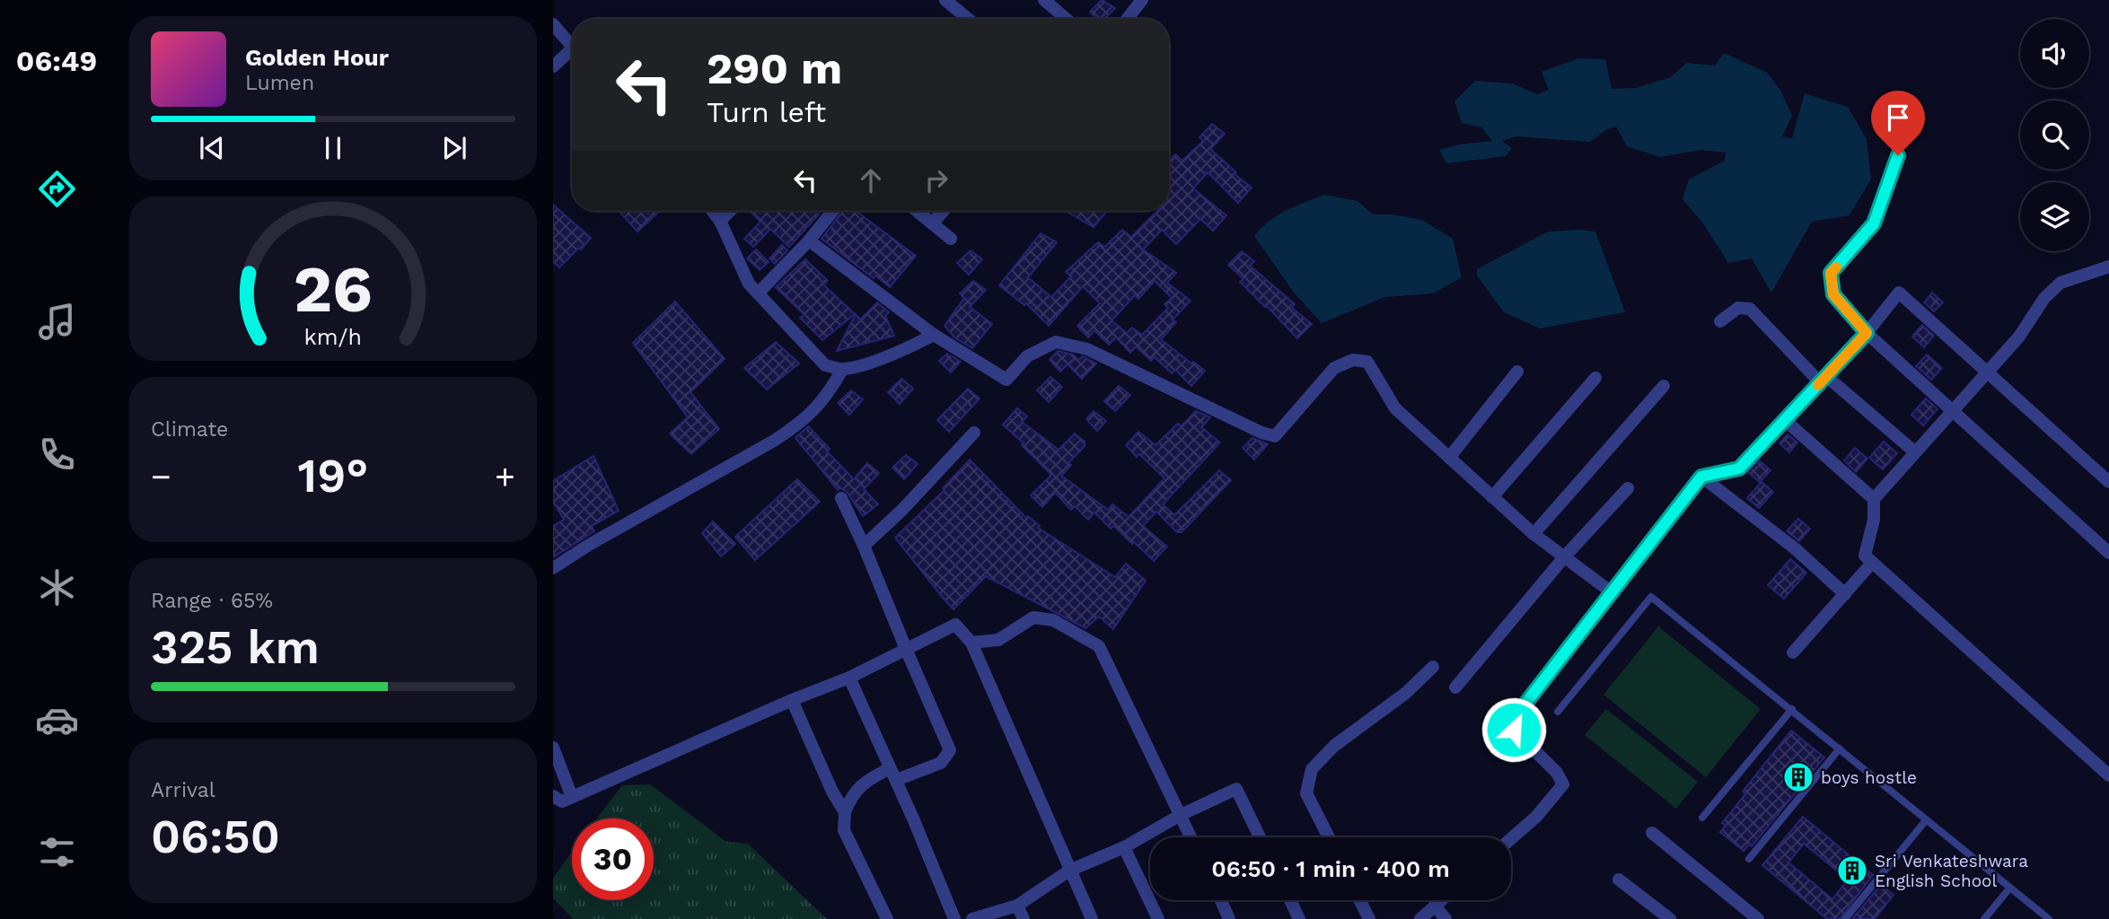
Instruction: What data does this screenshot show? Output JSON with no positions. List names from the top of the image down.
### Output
{
  "places": {
    "building": ["boys hostle", "Sri Venkateshwara English School"]
  },
  "page": {
    "tabs": "06:49",
    "turn": ["290 m", "Turn left"],
    "song": ["Golden Hour", "Lumen"],
    "tile": [
      "Climate",
      ["Range · 65%", "325 km"],
      ["Arrival", "06:50"]
    ],
    "heat": ["−", "19°", "+"],
    "limit": "30",
    "trip": "06:50 · 1 min · 400 m",
    "gauge": ["26", "km/h"]
  }
}
